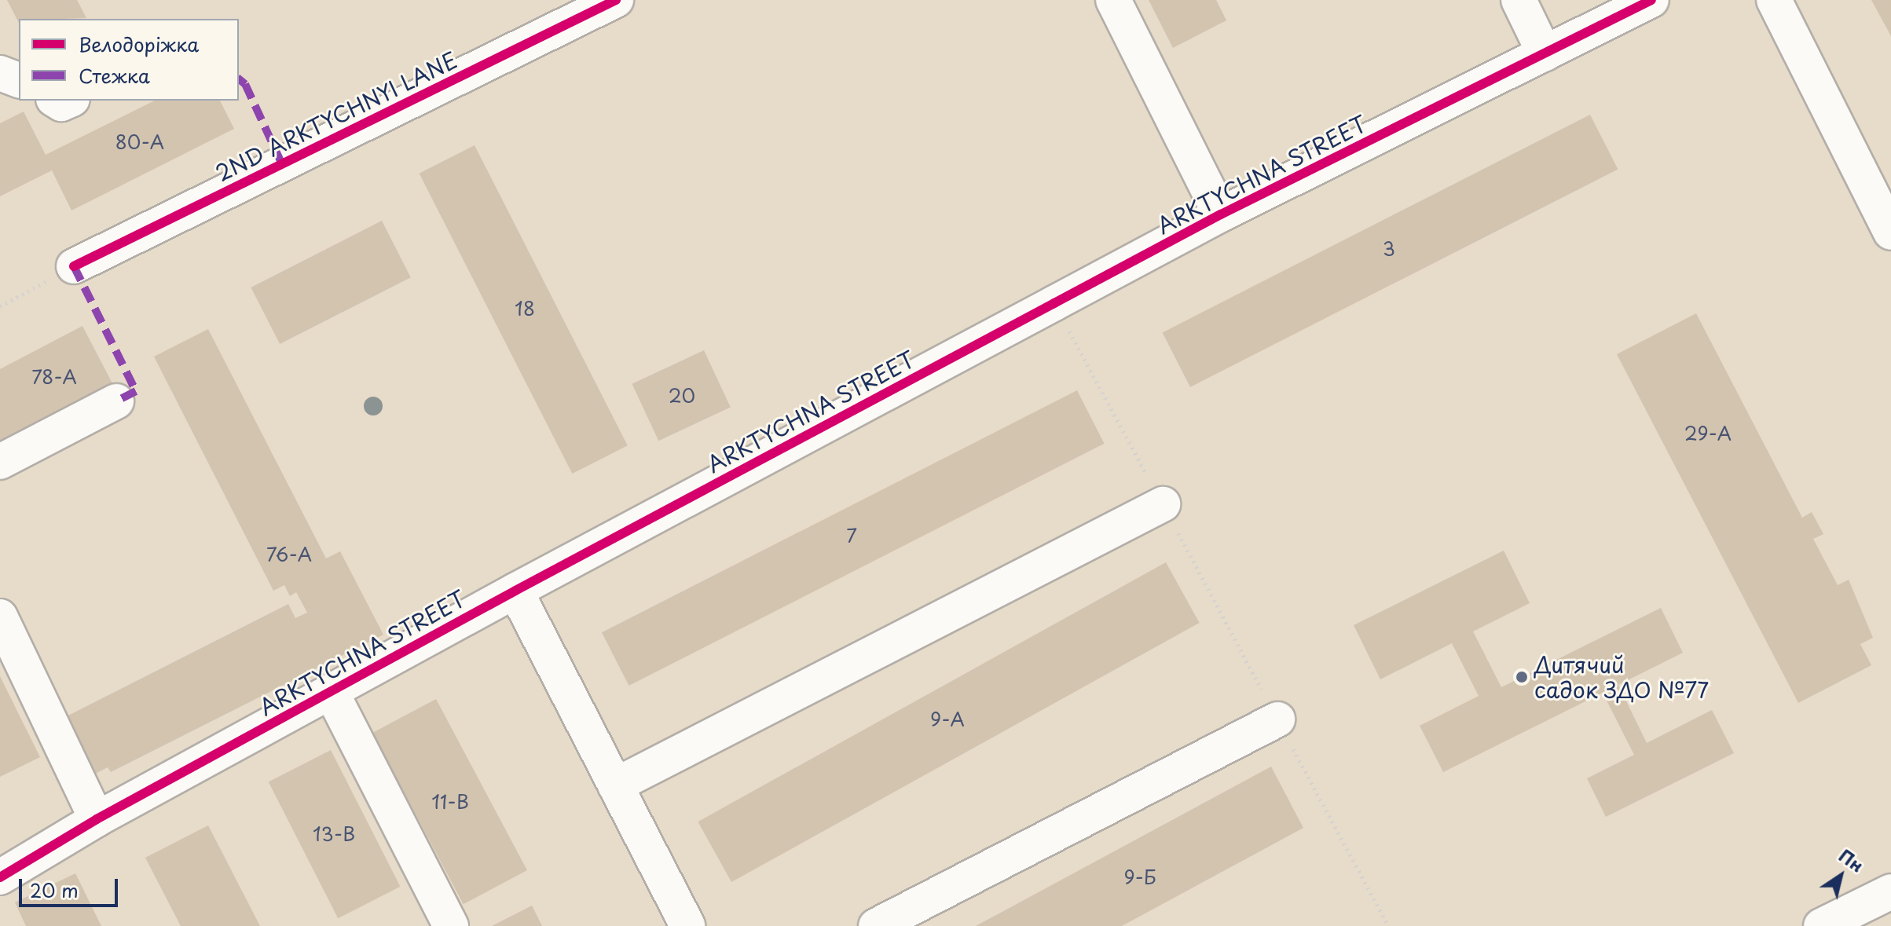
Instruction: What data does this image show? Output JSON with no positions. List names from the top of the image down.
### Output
{
  "streets": {
    "street": ["2ND ARKTYCHNYI LANE", "ARKTYCHNA STREET"]
  },
  "places": ["Дитячий садок ЗДО №77"],
  "house_numbers": [
    "80-А",
    "3",
    "18",
    "78-А",
    "20",
    "29-А",
    "7",
    "76-А",
    "9-А",
    "11-В",
    "13-В",
    "9-Б"
  ],
  "legend": ["Велодоріжка", "Стежка"],
  "scale_bar": "20 m",
  "north": "top right"
}
